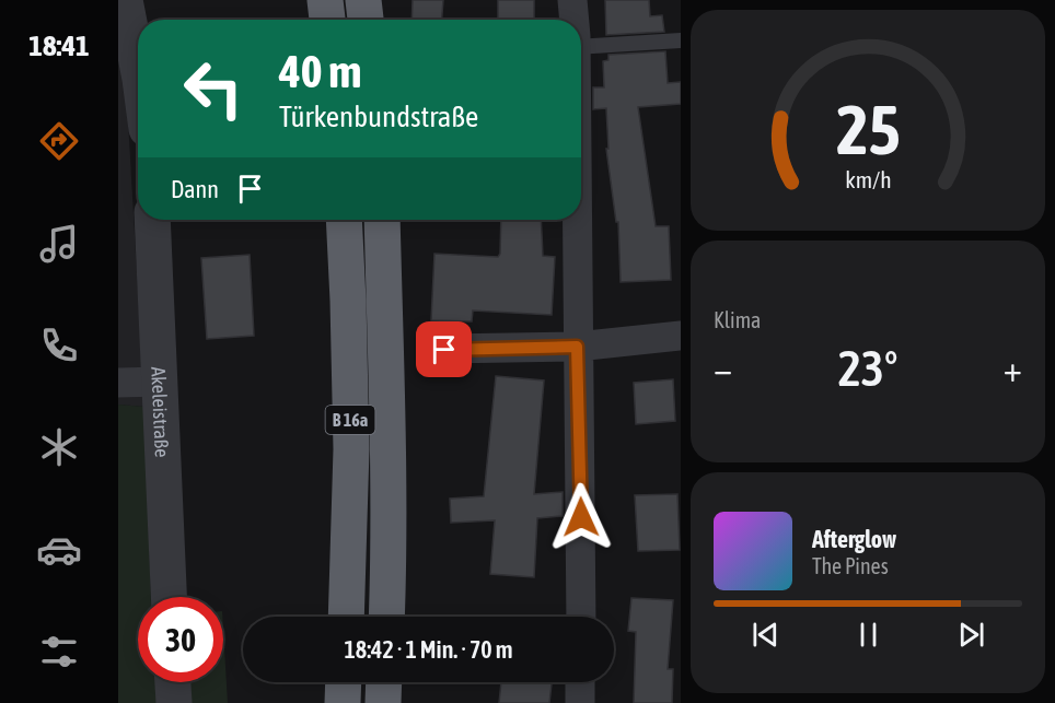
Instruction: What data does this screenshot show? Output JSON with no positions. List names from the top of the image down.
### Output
{
  "streets": {
    "highway": ["B 16a"],
    "street": ["Akeleistraße"]
  },
  "page": {
    "tabs": "18:41",
    "turn": ["40 m", "Türkenbundstraße"],
    "then": "Dann",
    "tile": "Klima",
    "heat": ["−", "23°", "+"],
    "song": ["Afterglow", "The Pines"],
    "limit": "30",
    "trip": "18:42 · 1 Min. · 70 m",
    "gauge": ["25", "km/h"]
  }
}
